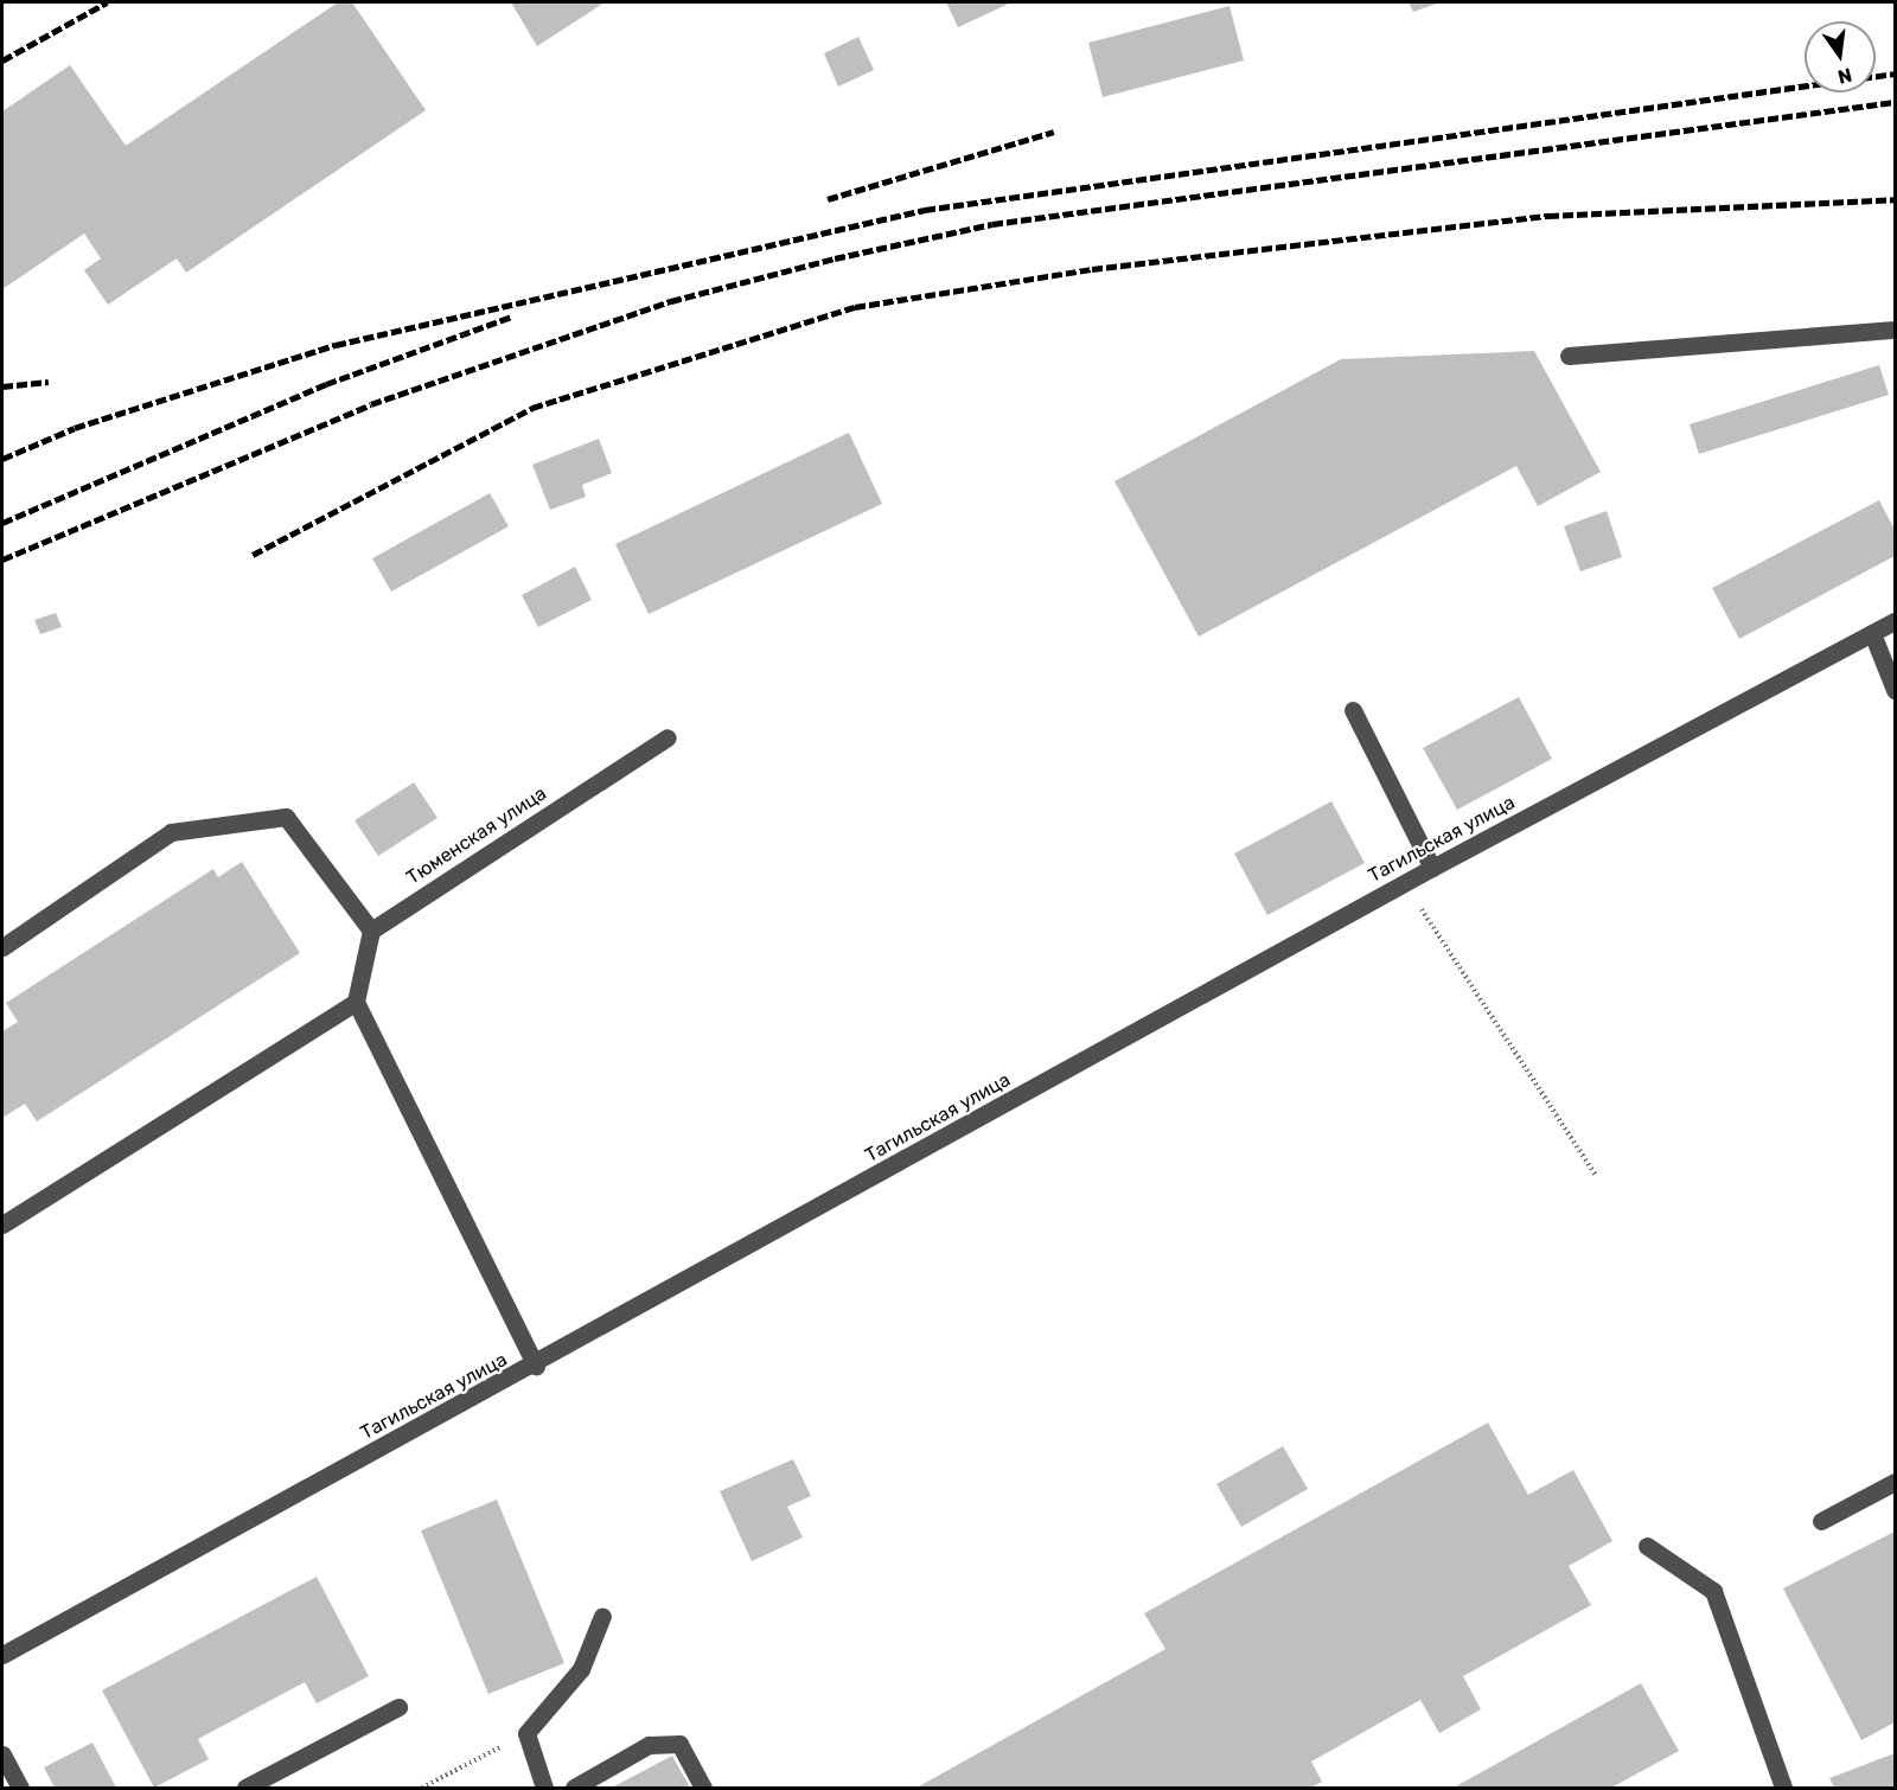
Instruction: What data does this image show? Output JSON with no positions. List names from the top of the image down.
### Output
{
  "streets": {
    "street": ["Тюменская улица", "Тагильская улица"]
  },
  "north": "bottom"
}
